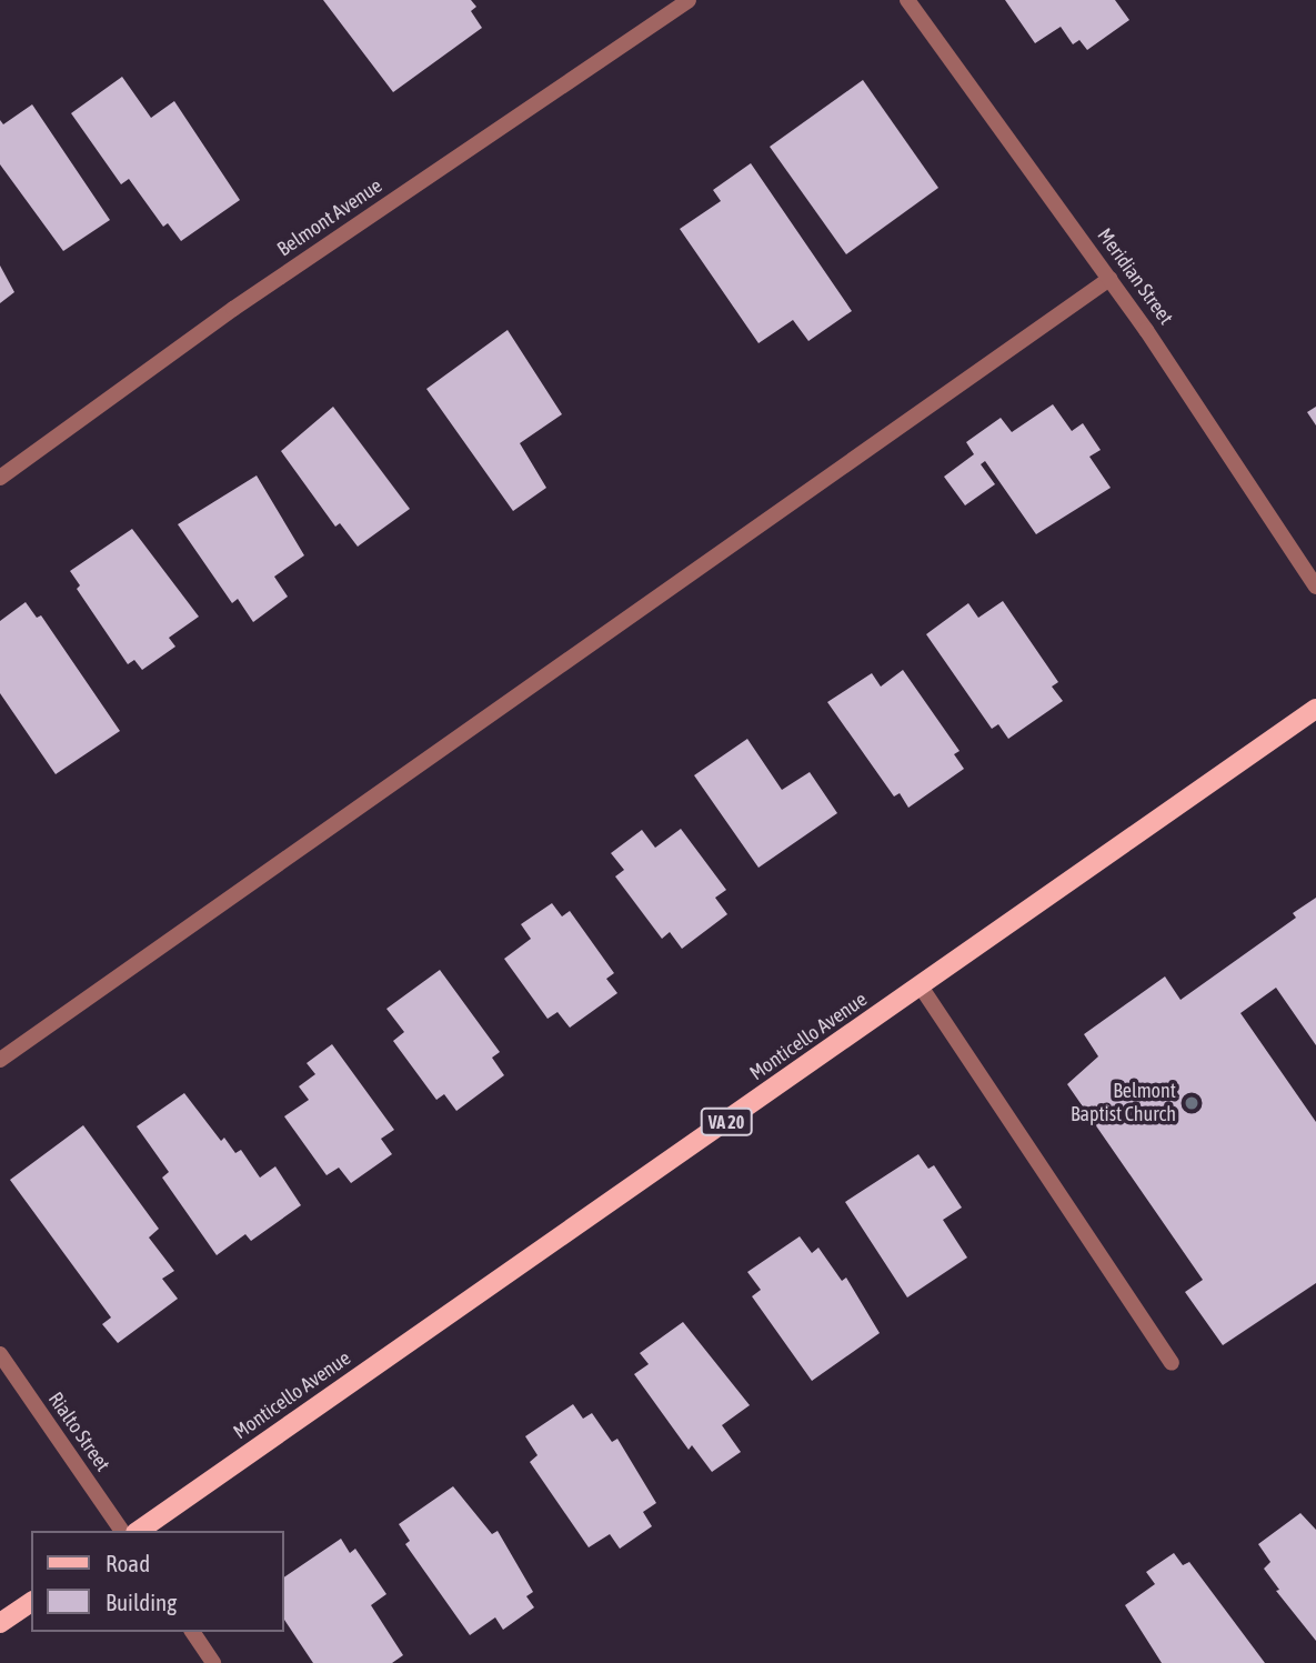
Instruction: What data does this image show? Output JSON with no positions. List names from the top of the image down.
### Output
{
  "streets": {
    "main road": ["Monticello Avenue", "VA 20"],
    "street": ["Belmont Avenue", "Meridian Street", "Rialto Street"]
  },
  "places": ["Belmont Baptist Church"],
  "legend": ["Road", "Building"]
}
